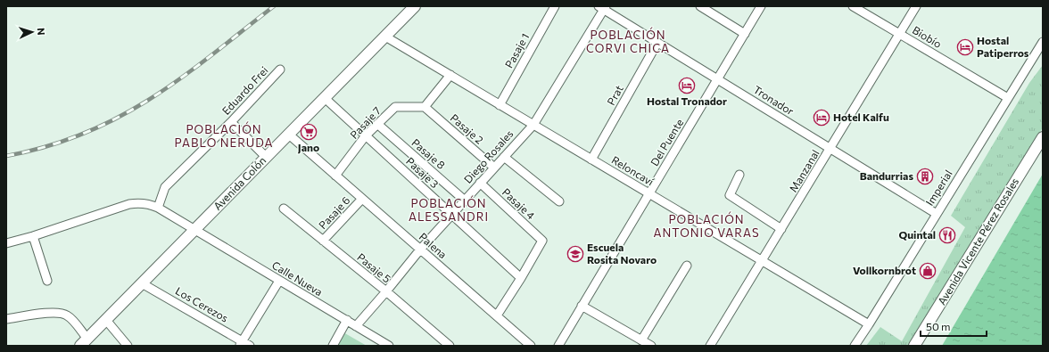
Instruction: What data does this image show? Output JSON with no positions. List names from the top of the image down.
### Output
{
  "streets": {
    "main road": ["Avenida Colón", "Avenida Vicente Pérez Rosales"],
    "street": [
      "Biobío",
      "Pasaje 1",
      "Eduardo Frei",
      "Prat",
      "Tronador",
      "Pasaje 7",
      "Pasaje 2",
      "Del Puente",
      "Pasaje 8",
      "Diego Rosales",
      "Reloncaví",
      "Manzanal",
      "Pasaje 3",
      "Imperial",
      "Pasaje 4",
      "Pasaje 6",
      "Palena",
      "Pasaje 5",
      "Calle Nueva",
      "Los Cerezos"
    ]
  },
  "crossings": [
    ["Biobío", "Manzanal"],
    ["Biobío", "Imperial"],
    ["Pasaje 1", "Reloncaví"],
    ["Eduardo Frei", "Calle Nueva"],
    ["Prat", "Tronador"],
    ["Prat", "Reloncaví"],
    ["Tronador", "Del Puente"],
    ["Tronador", "Diego Rosales"],
    ["Tronador", "Manzanal"],
    ["Tronador", "Imperial"],
    ["Pasaje 7", "Pasaje 2"],
    ["Pasaje 7", "Pasaje 8"],
    ["Pasaje 7", "Pasaje 3"],
    ["Pasaje 7", "Palena"],
    ["Pasaje 2", "Diego Rosales"],
    ["Del Puente", "Reloncaví"],
    ["Pasaje 8", "Diego Rosales"],
    ["Diego Rosales", "Reloncaví"],
    ["Diego Rosales", "Pasaje 3"],
    ["Diego Rosales", "Pasaje 4"],
    ["Diego Rosales", "Palena"],
    ["Diego Rosales", "Pasaje 5"],
    ["Diego Rosales", "Calle Nueva"],
    ["Reloncaví", "Manzanal"],
    ["Reloncaví", "Avenida Colón"],
    ["Reloncaví", "Imperial"],
    ["Pasaje 3", "Avenida Colón"],
    ["Pasaje 3", "Pasaje 4"],
    ["Avenida Colón", "Palena"],
    ["Avenida Colón", "Calle Nueva"],
    ["Avenida Colón", "Los Cerezos"],
    ["Pasaje 6", "Palena"],
    ["Pasaje 6", "Pasaje 5"]
  ],
  "districts": [
    "POBLACIÓN CORVI CHICA",
    "POBLACIÓN PABLO NERUDA",
    "POBLACIÓN ALESSANDRI",
    "POBLACIÓN ANTONIO VARAS"
  ],
  "places": {
    "hotel": ["Hostal Patiperros", "Hostal Tronador", "Hotel Kalfu"],
    "supermarket": ["Jano"],
    "building": ["Bandurrias"],
    "restaurant": ["Quintal"],
    "school or university": ["Escuela Rosita Novaro"],
    "shop": ["Vollkornbrot"]
  },
  "scale_bar": "50 m",
  "north": "right"
}
